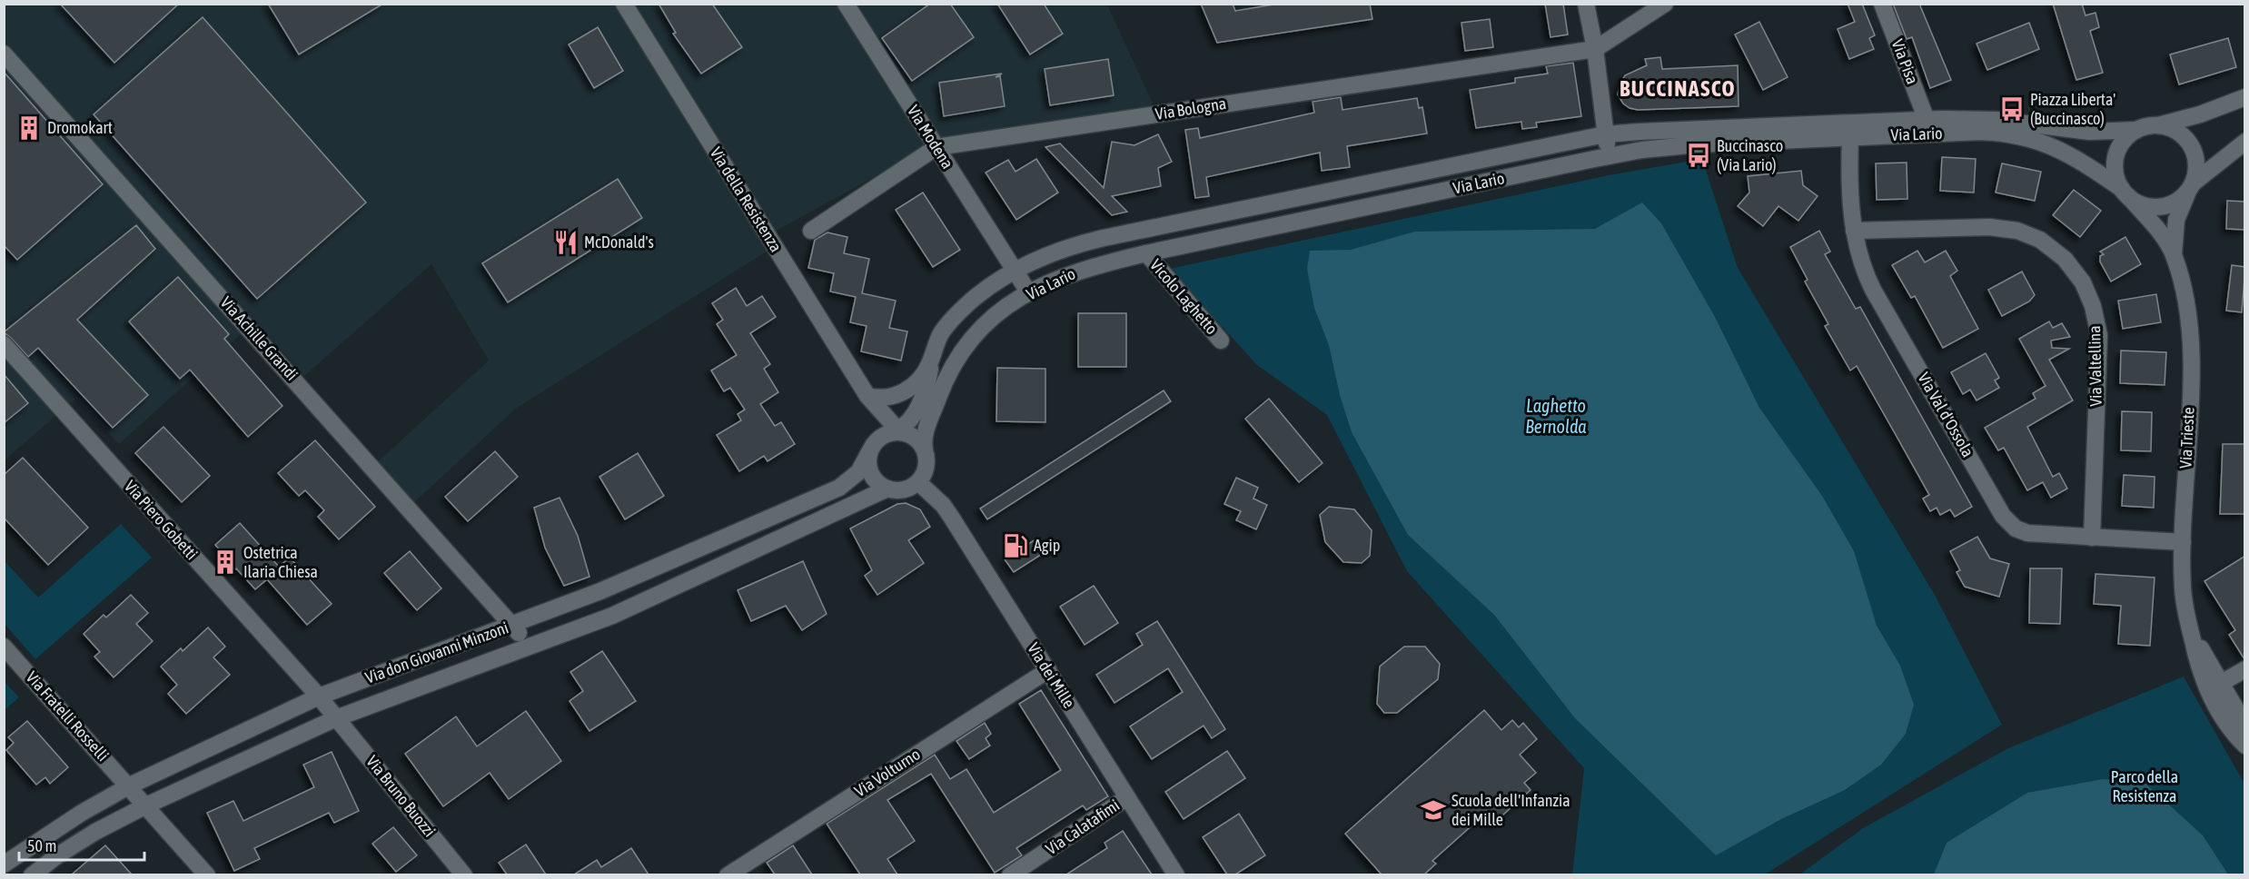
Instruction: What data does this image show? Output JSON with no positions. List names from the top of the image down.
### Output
{
  "streets": {
    "street": [
      "Via Pisa",
      "Via Bologna",
      "Via Lario",
      "Via Modena",
      "Via della Resistenza",
      "Vicolo Laghetto",
      "Via Achille Grandi",
      "Via Valtellina",
      "Via Val d'Ossola",
      "Via Trieste",
      "Via Piero Gobetti",
      "Via don Giovanni Minzoni",
      "Via dei Mille",
      "Via Fratelli Rosselli",
      "Via Volturno",
      "Via Bruno Buozzi",
      "Via Calatafimi"
    ]
  },
  "crossings": [
    ["Via Pisa", "Via Lario"],
    ["Via Bologna", "Via Modena"],
    ["Via Lario", "Via Modena"],
    ["Via Lario", "Via della Resistenza"],
    ["Via Lario", "Vicolo Laghetto"],
    ["Via Lario", "Via Val d'Ossola"],
    ["Via Lario", "Via Trieste"],
    ["Via Lario", "Via don Giovanni Minzoni"],
    ["Via Lario", "Via dei Mille"],
    ["Via della Resistenza", "Via don Giovanni Minzoni"],
    ["Via della Resistenza", "Via dei Mille"],
    ["Via Achille Grandi", "Via don Giovanni Minzoni"],
    ["Via Valtellina", "Via Val d'Ossola"],
    ["Via Val d'Ossola", "Via Trieste"],
    ["Via Piero Gobetti", "Via don Giovanni Minzoni"],
    ["Via Piero Gobetti", "Via Bruno Buozzi"],
    ["Via don Giovanni Minzoni", "Via dei Mille"],
    ["Via don Giovanni Minzoni", "Via Fratelli Rosselli"],
    ["Via don Giovanni Minzoni", "Via Bruno Buozzi"],
    ["Via dei Mille", "Via Volturno"],
    ["Via dei Mille", "Via Calatafimi"]
  ],
  "districts": ["BUCCINASCO"],
  "water": ["Laghetto Bernolda"],
  "parks": ["Parco della Resistenza"],
  "places": {
    "bus stop": ["Piazza Liberta' (Buccinasco)", "Buccinasco (Via Lario)"],
    "building": ["Dromokart", "Ostetrica Ilaria Chiesa"],
    "restaurant": ["McDonald's"],
    "fuel station": ["Agip"],
    "school or university": ["Scuola dell'Infanzia dei Mille"]
  },
  "scale_bar": "50 m"
}
